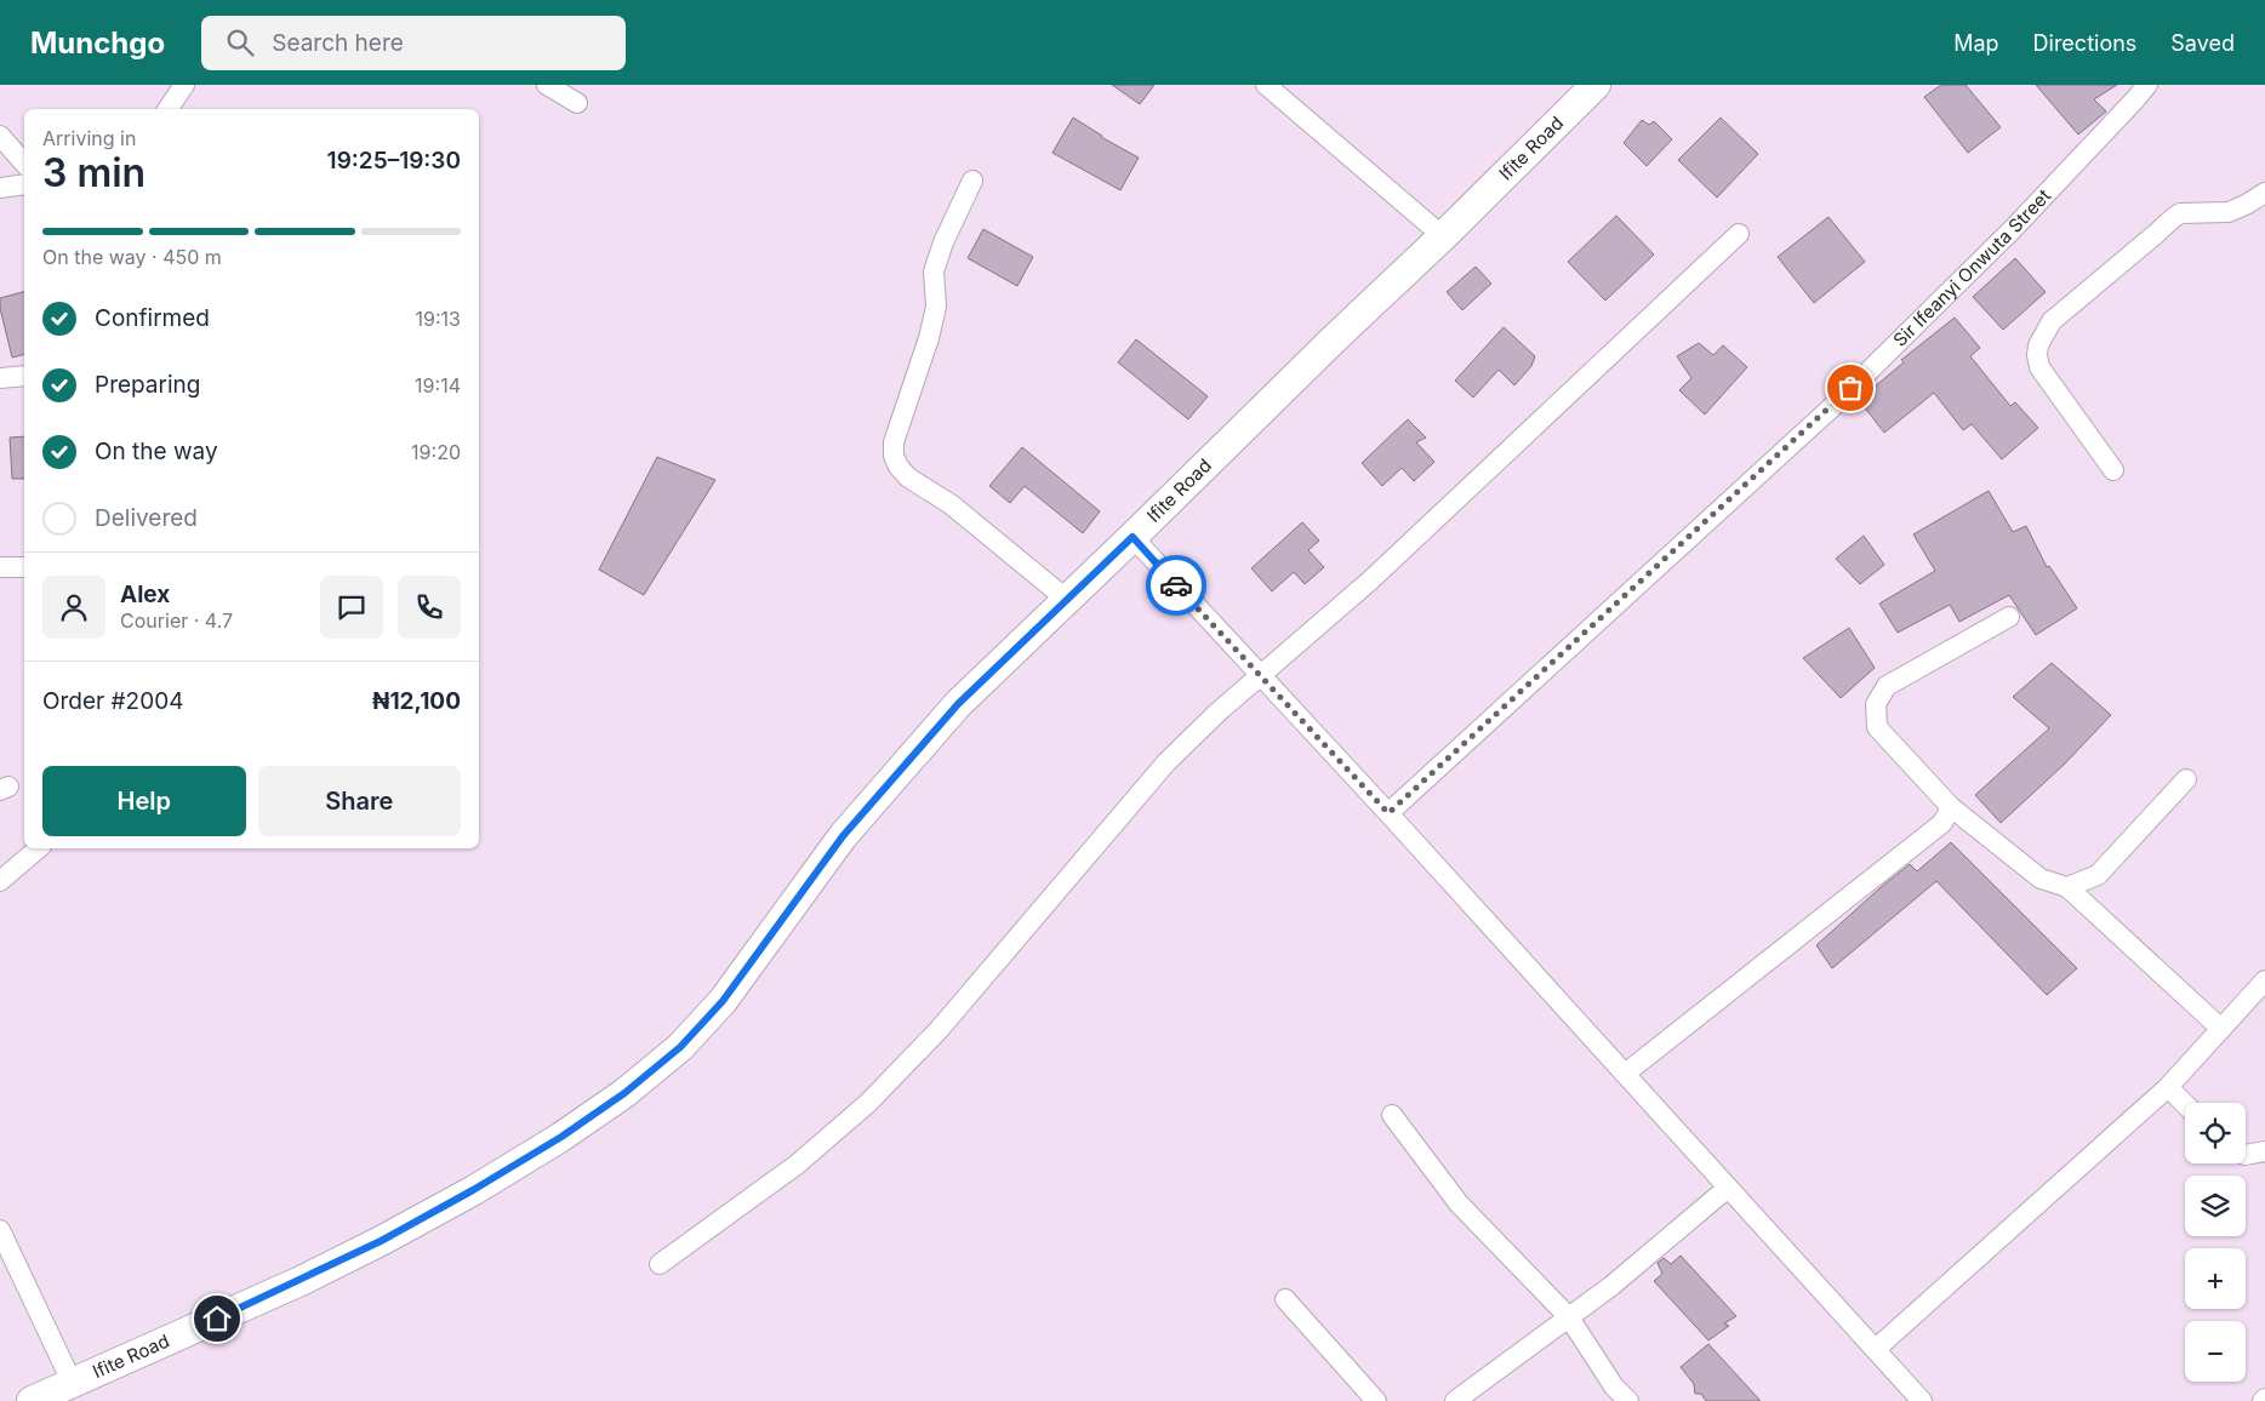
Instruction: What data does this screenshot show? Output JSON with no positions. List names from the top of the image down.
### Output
{
  "streets": {
    "street": ["Ifite Road", "Sir Ifeanyi Onwuta Street"]
  },
  "page": {
    "header": "Munchgo",
    "search": "Search here",
    "nav": ["Map", "Directions", "Saved"],
    "heading": ["3 min", "Arriving in", "19:25–19:30"],
    "panel": [
      "Alex",
      "Courier · 4.7",
      "Order #2004",
      "₦12,100"
    ],
    "bar": "On the way · 450 m",
    "list": [
      ["Confirmed", "19:13"],
      ["Preparing", "19:14"],
      ["On the way", "19:20"],
      "Delivered"
    ],
    "buttons": ["Help", "Share"],
    "map_buttons": ["+", "−"]
  }
}
